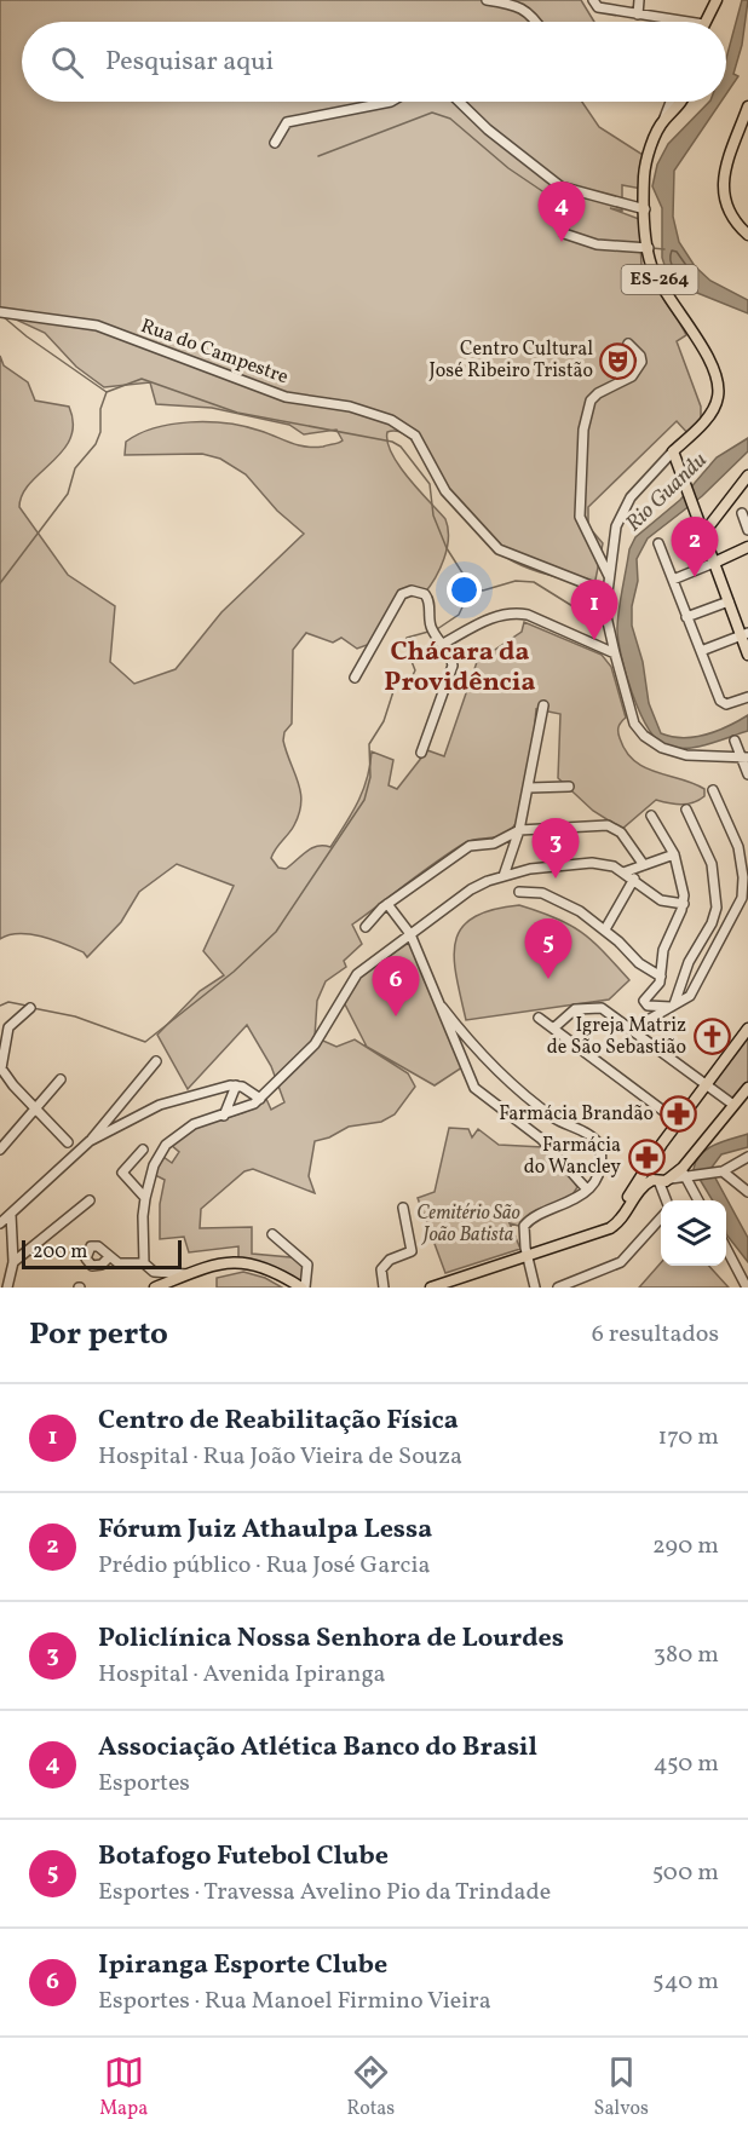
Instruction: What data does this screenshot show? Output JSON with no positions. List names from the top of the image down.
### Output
{
  "streets": {
    "main road": ["ES-264"],
    "street": ["Rua do Campestre"]
  },
  "districts": ["Chácara da Providência"],
  "water": ["Rio Guandu"],
  "parks": ["Cemitério São João Batista"],
  "places": {
    "theatre": ["Centro Cultural José Ribeiro Tristão"],
    "church": ["Igreja Matriz de São Sebastião"],
    "pharmacy": ["Farmácia Brandão", "Farmácia do Wancley"]
  },
  "scale_bar": "200 m",
  "page": {
    "search": "Pesquisar aqui",
    "pins": [
      "4",
      "2",
      "1",
      "3",
      "5",
      "6"
    ],
    "scale": "200 m",
    "heading": ["Por perto", "6 resultados"],
    "list": [
      {
        "mark": "1",
        "name": "Centro de Reabilitação Física",
        "note": "Hospital · Rua João Vieira de Souza",
        "value": "170 m"
      },
      {
        "mark": "2",
        "name": "Fórum Juiz Athaulpa Lessa",
        "note": "Prédio público · Rua José Garcia",
        "value": "290 m"
      },
      {
        "mark": "3",
        "name": "Policlínica Nossa Senhora de Lourdes",
        "note": "Hospital · Avenida Ipiranga",
        "value": "380 m"
      },
      {
        "mark": "4",
        "name": "Associação Atlética Banco do Brasil",
        "note": "Esportes",
        "value": "450 m"
      },
      {
        "mark": "5",
        "name": "Botafogo Futebol Clube",
        "note": "Esportes · Travessa Avelino Pio da Trindade",
        "value": "500 m"
      },
      {
        "mark": "6",
        "name": "Ipiranga Esporte Clube",
        "note": "Esportes · Rua Manoel Firmino Vieira",
        "value": "540 m"
      }
    ],
    "nav": ["Mapa", "Rotas", "Salvos"]
  }
}
